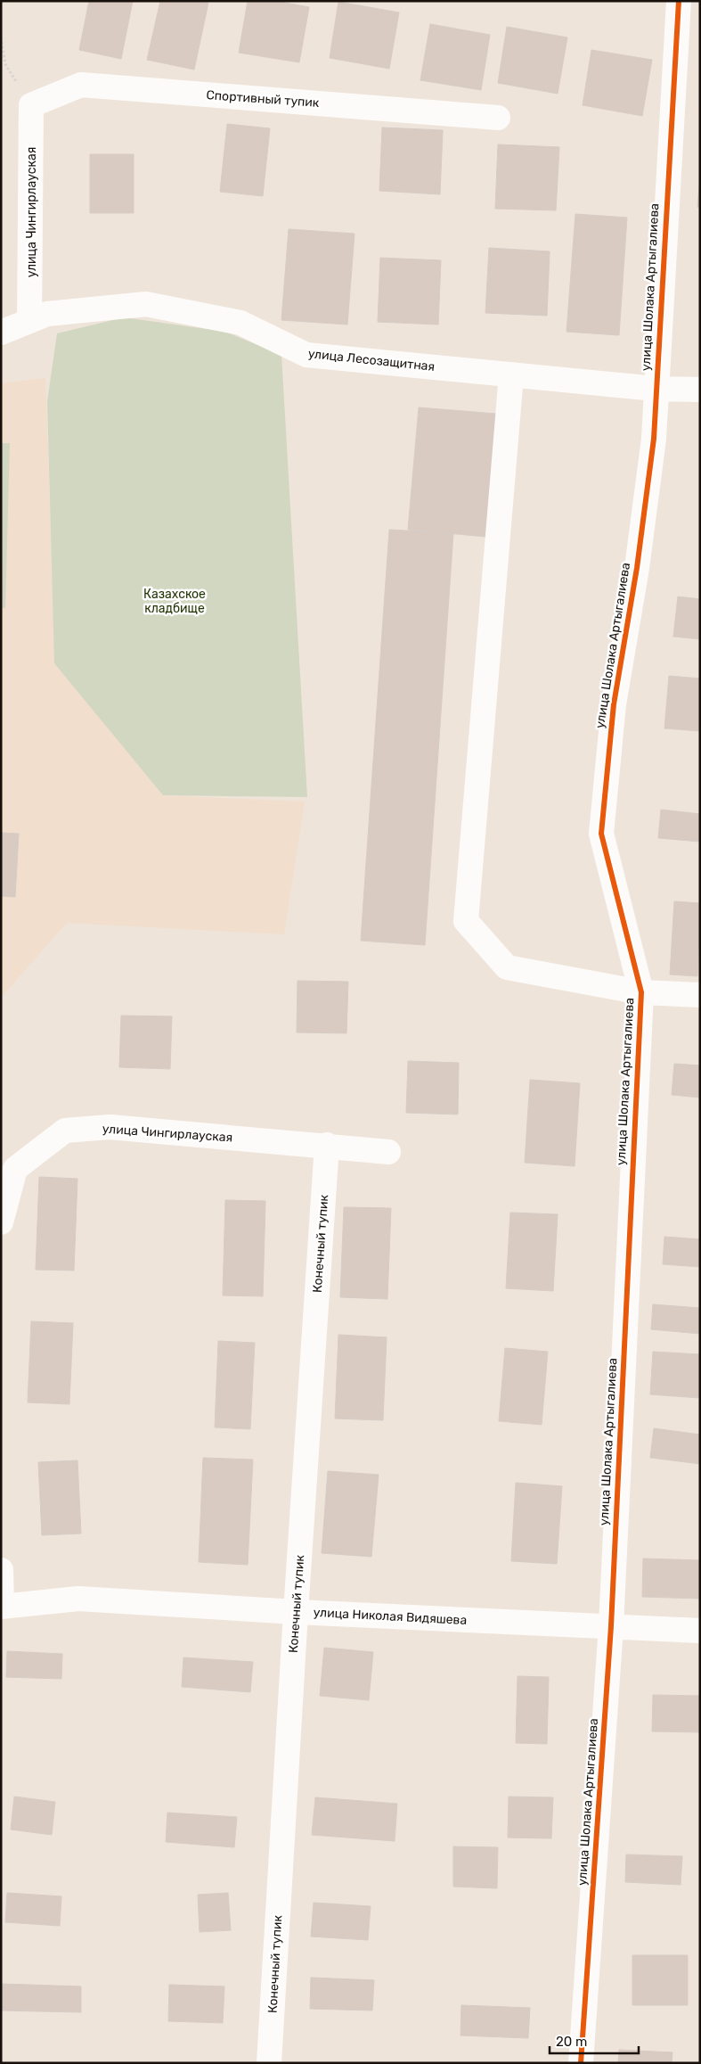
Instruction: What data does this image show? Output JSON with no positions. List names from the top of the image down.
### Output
{
  "streets": {
    "street": [
      "Спортивный тупик",
      "улица Чингирлауская",
      "улица Шолака Артыгалиева",
      "улица Лесозащитная",
      "Конечный тупик",
      "улица Николая Видяшева"
    ]
  },
  "crossings": [
    ["Спортивный тупик", "улица Чингирлауская"],
    ["улица Чингирлауская", "улица Лесозащитная"],
    ["улица Чингирлауская", "Конечный тупик"],
    ["улица Шолака Артыгалиева", "улица Лесозащитная"],
    ["улица Шолака Артыгалиева", "улица Николая Видяшева"],
    ["Конечный тупик", "улица Николая Видяшева"]
  ],
  "parks": ["Казахское кладбище"],
  "scale_bar": "20 m"
}
